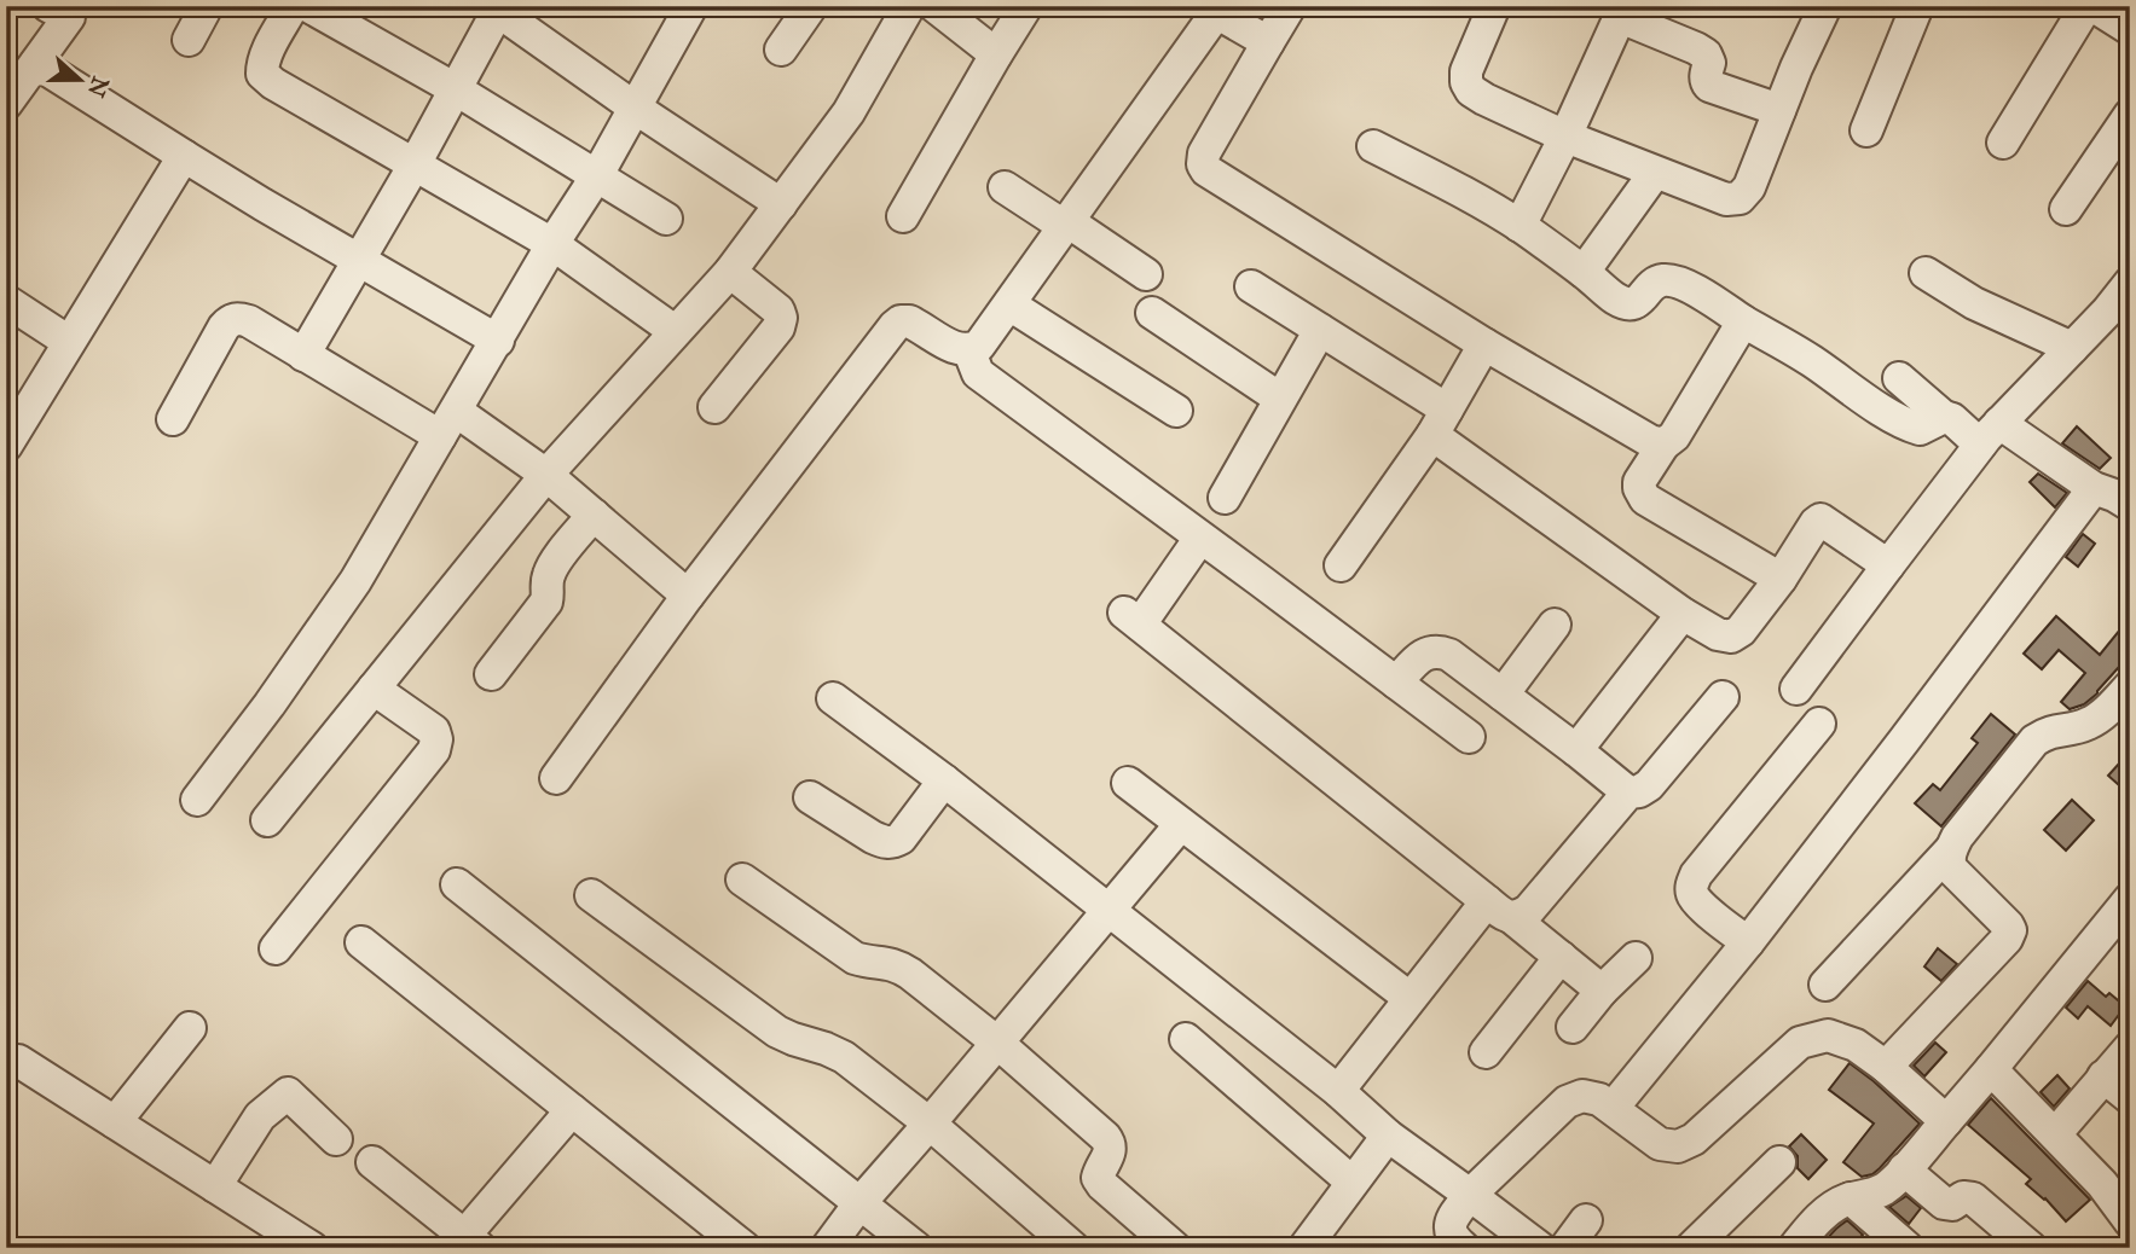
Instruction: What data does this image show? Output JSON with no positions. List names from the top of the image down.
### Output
{
  "north": "right"
}
